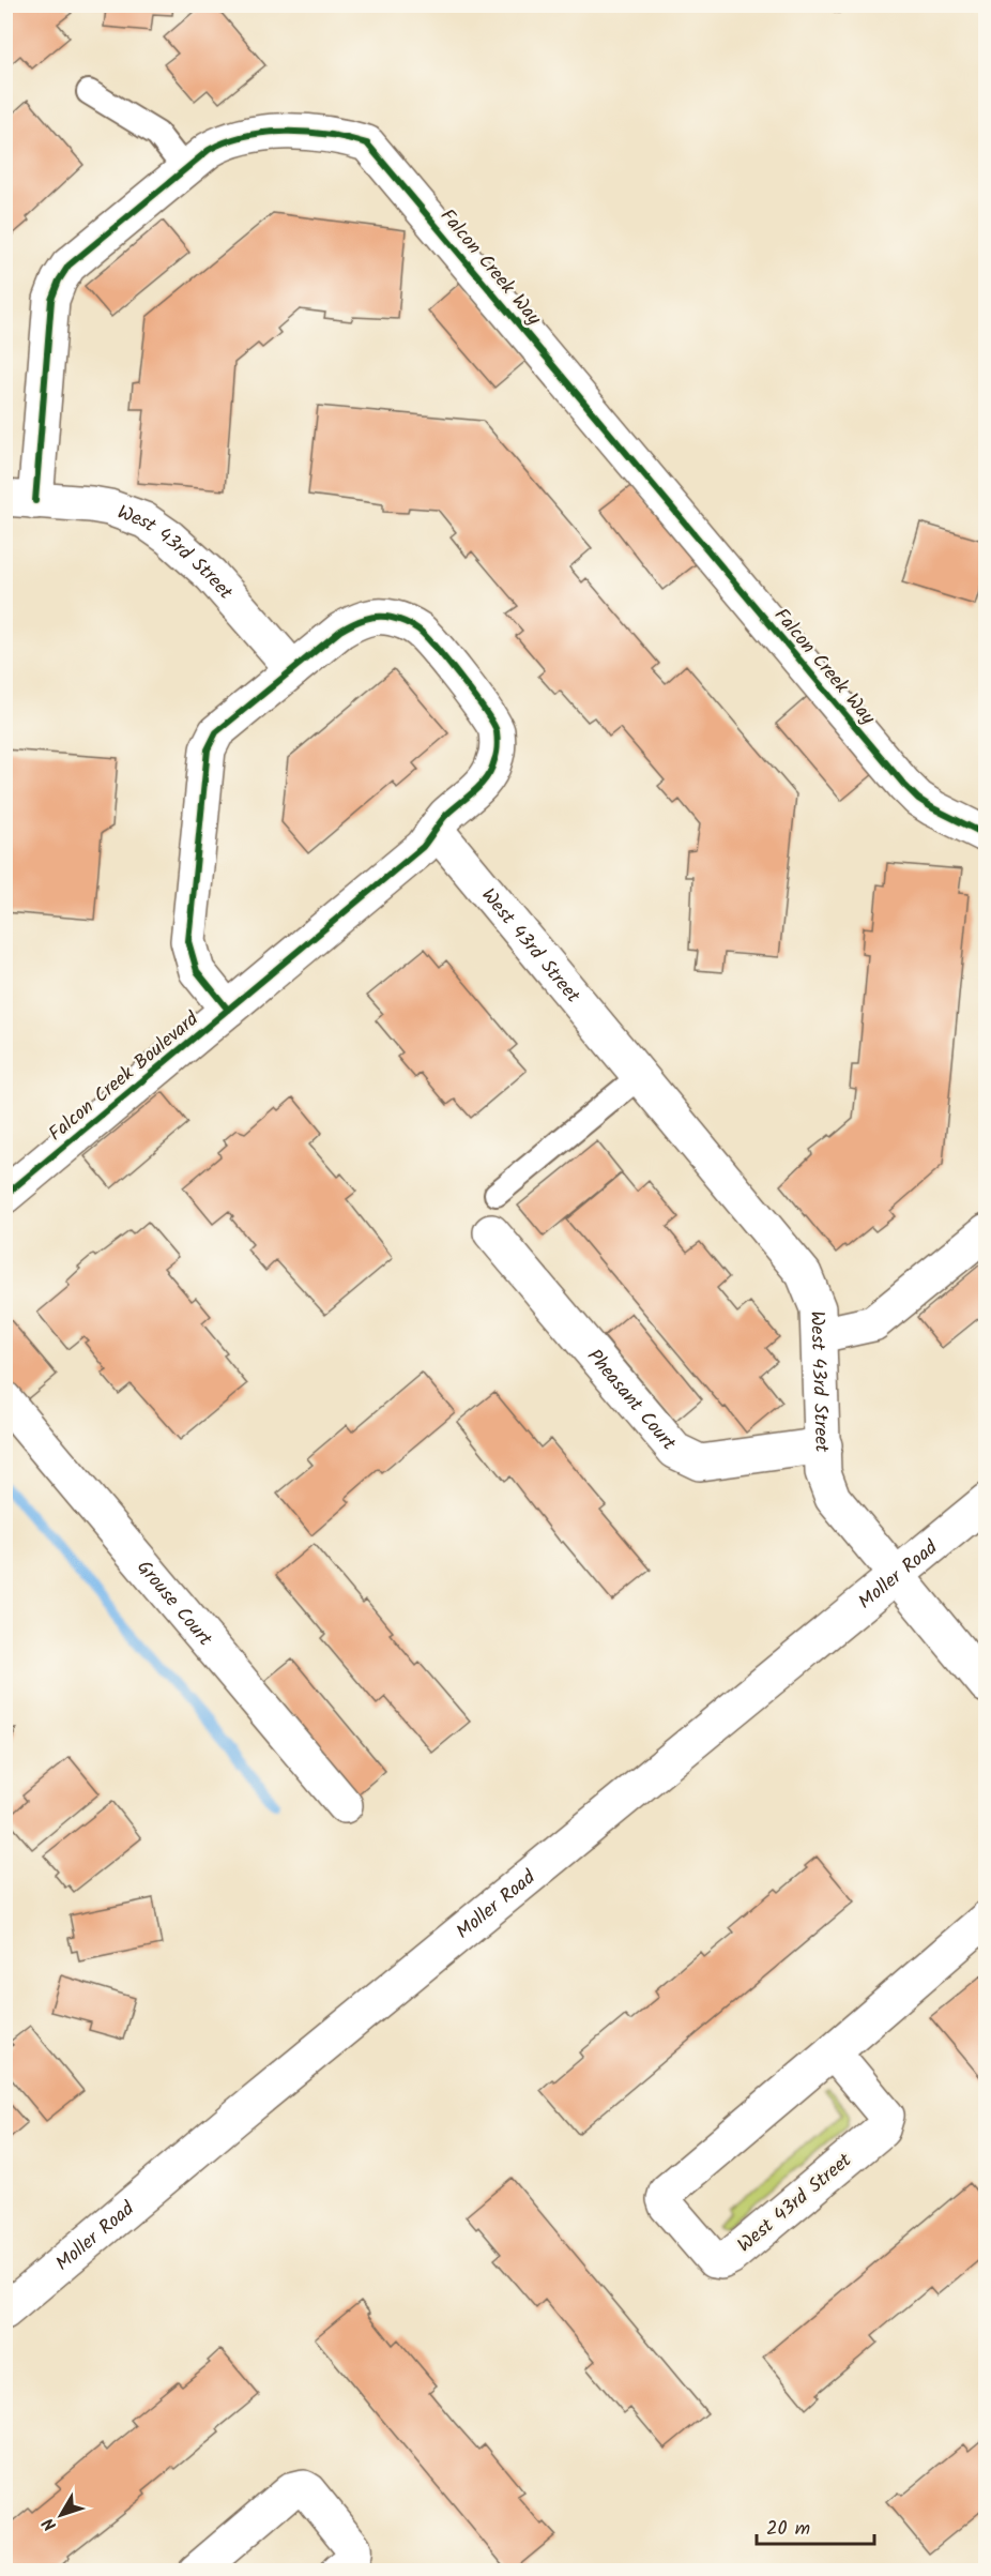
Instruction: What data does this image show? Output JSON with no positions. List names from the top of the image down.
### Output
{
  "streets": {
    "street": [
      "Falcon Creek Way",
      "West 43rd Street",
      "Falcon Creek Boulevard",
      "Pheasant Court",
      "Moller Road",
      "Grouse Court"
    ]
  },
  "crossings": [
    ["Falcon Creek Way", "West 43rd Street"],
    ["West 43rd Street", "Falcon Creek Boulevard"],
    ["West 43rd Street", "Pheasant Court"],
    ["West 43rd Street", "Moller Road"]
  ],
  "scale_bar": "20 m",
  "north": "bottom left"
}
